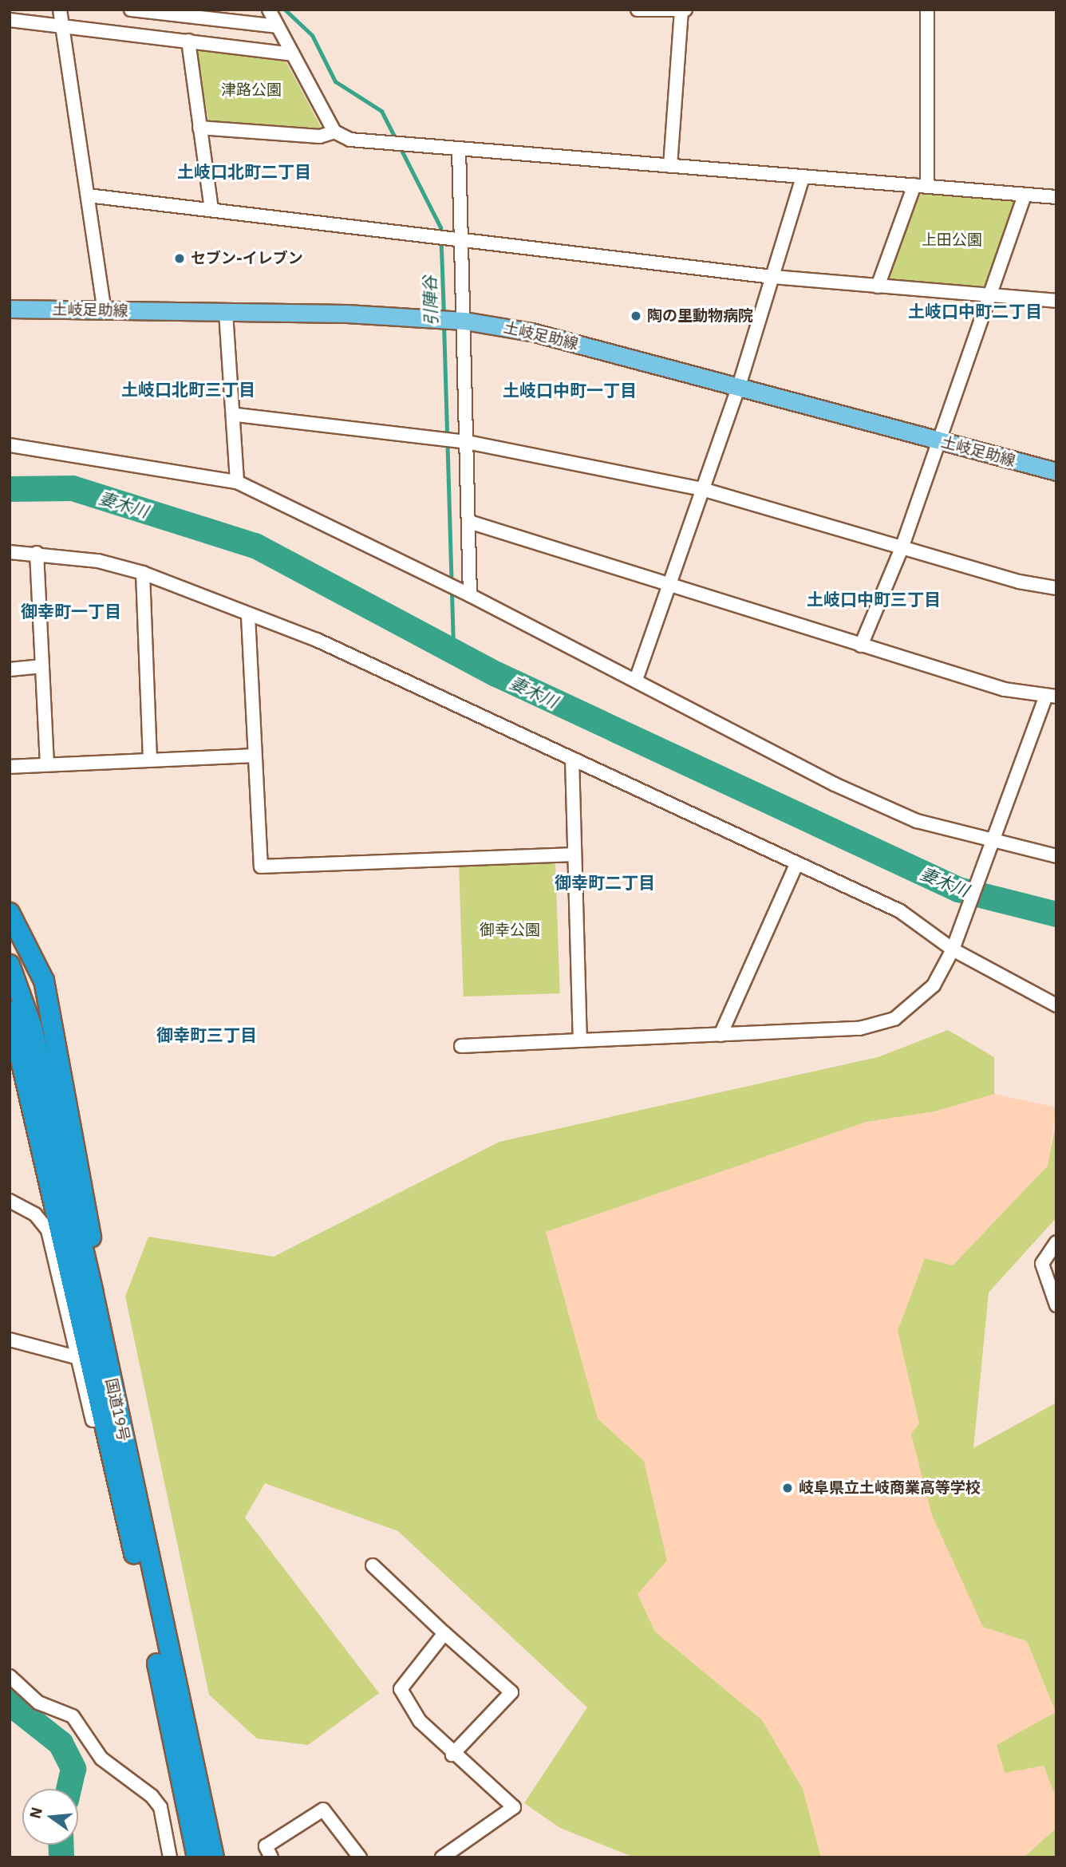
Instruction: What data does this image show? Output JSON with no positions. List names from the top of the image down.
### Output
{
  "streets": {
    "highway": ["国道19号"],
    "main road": ["土岐足助線"]
  },
  "districts": [
    "土岐口北町二丁目",
    "土岐口中町二丁目",
    "土岐口北町三丁目",
    "土岐口中町一丁目",
    "土岐口中町三丁目",
    "御幸町一丁目",
    "御幸町二丁目",
    "御幸町三丁目"
  ],
  "water": ["引陣谷", "妻木川"],
  "parks": ["津路公園", "上田公園", "御幸公園"],
  "places": ["セブン-イレブン", "陶の里動物病院", "岐阜県立土岐商業高等学校"],
  "north": "left"
}
